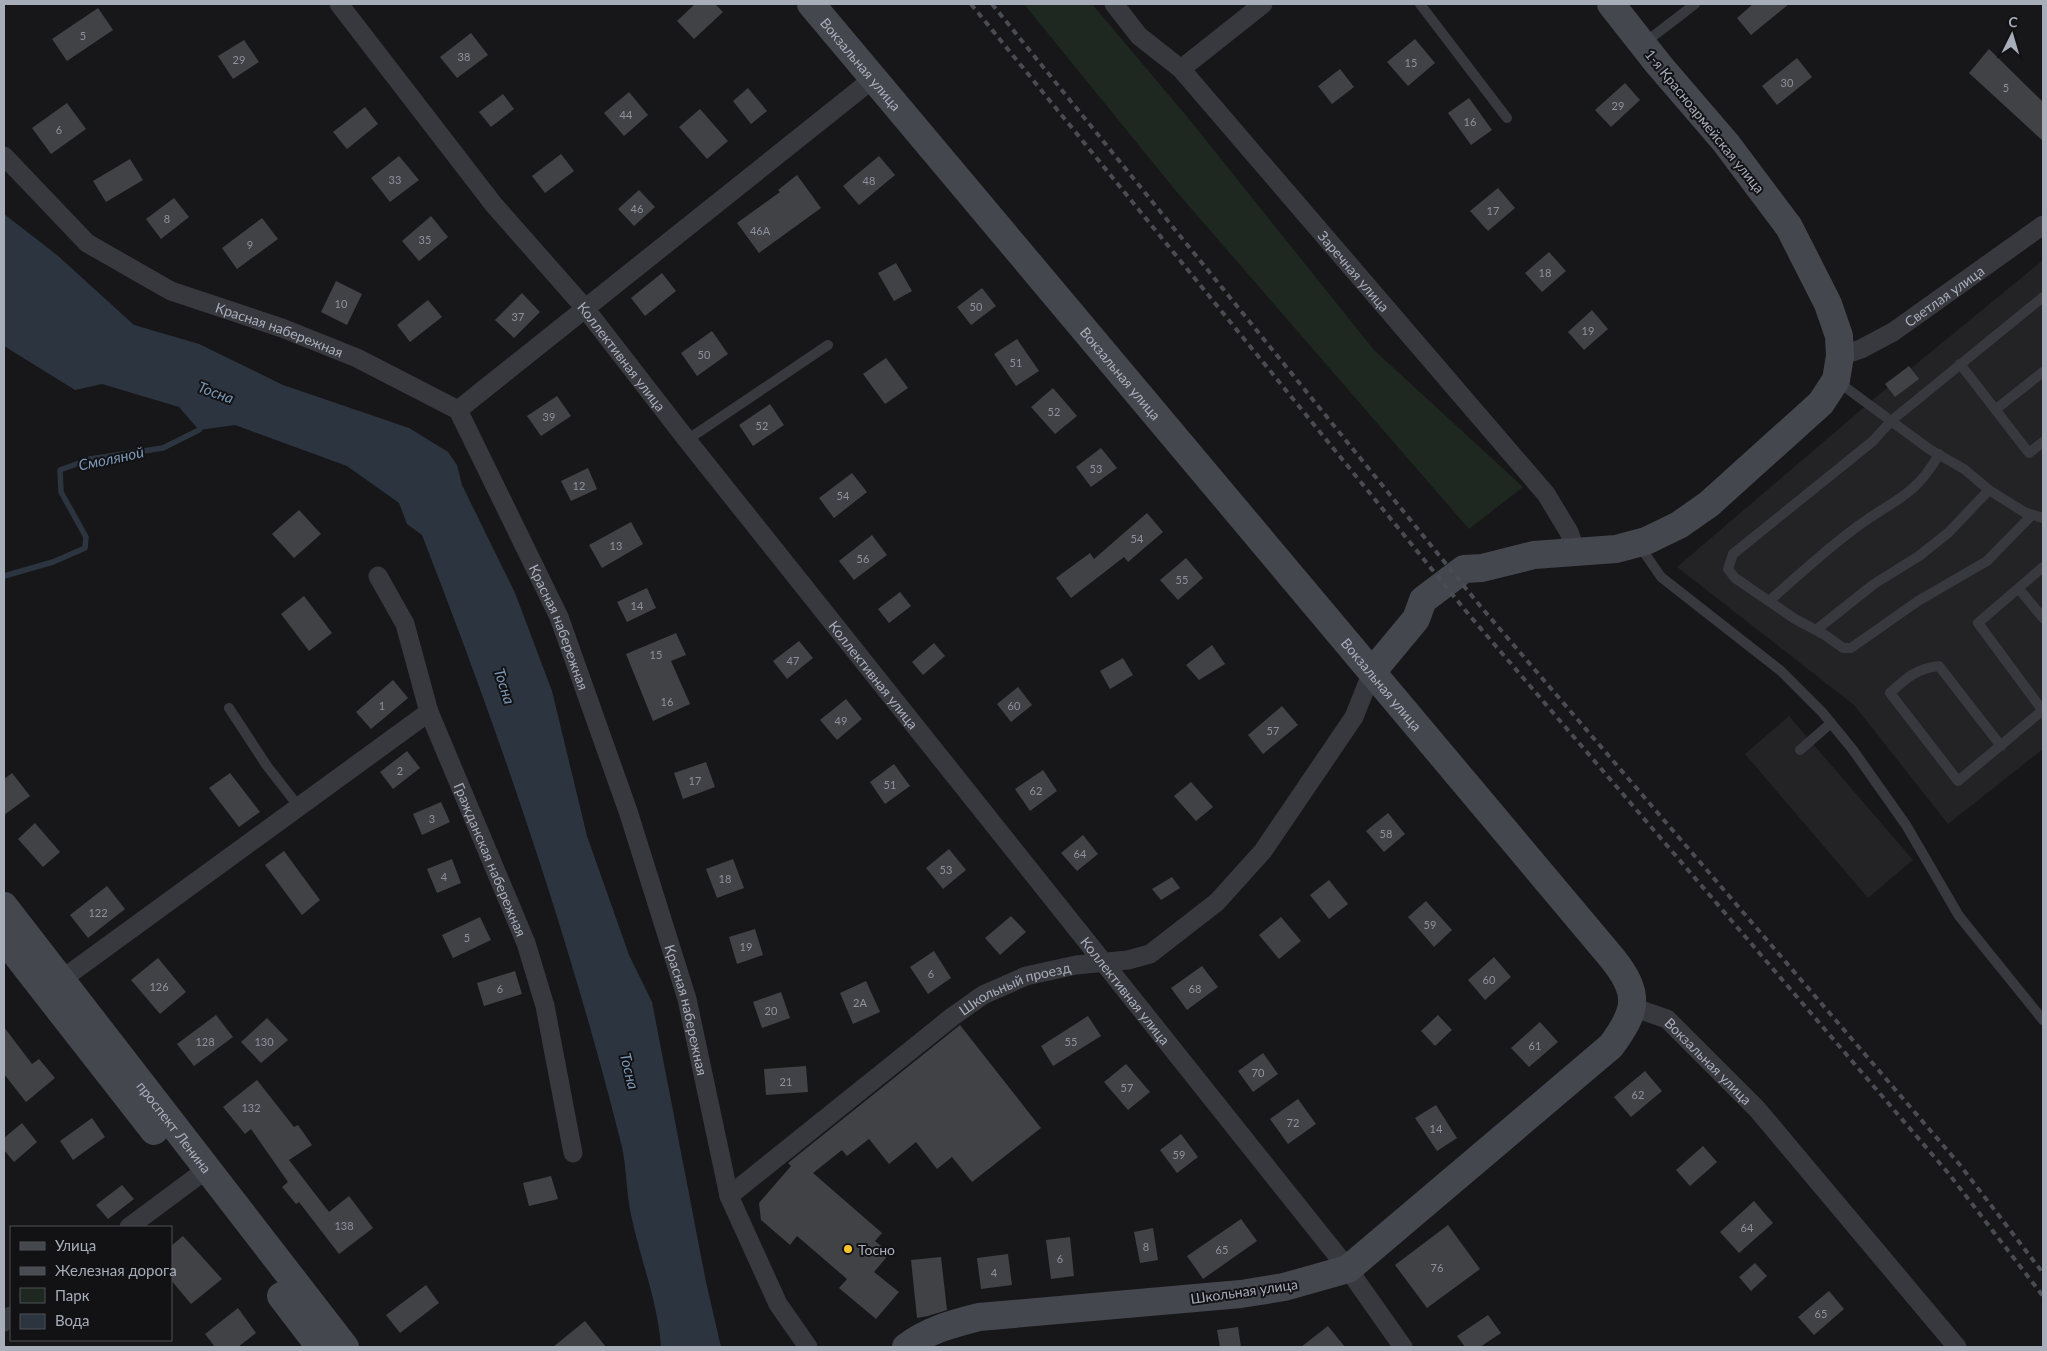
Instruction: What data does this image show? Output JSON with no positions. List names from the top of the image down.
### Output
{
  "streets": {
    "street": [
      "Вокзальная улица",
      "1-я Красноармейская улица",
      "Заречная улица",
      "Светлая улица",
      "Красная набережная",
      "Коллективная улица",
      "Гражданская набережная",
      "Школьный проезд",
      "проспект Ленина",
      "Школьная улица"
    ]
  },
  "crossings": [
    ["Вокзальная улица", "Школьный проезд"],
    ["Вокзальная улица", "Школьная улица"],
    ["1-я Красноармейская улица", "Светлая улица"],
    ["Красная набережная", "Школьный проезд"],
    ["Коллективная улица", "Школьный проезд"],
    ["Коллективная улица", "Школьная улица"]
  ],
  "water": ["Тосна", "Смоляной"],
  "places": ["Тосно"],
  "house_numbers": [
    "5",
    "38",
    "29",
    "15",
    "30",
    "5",
    "29",
    "44",
    "16",
    "6",
    "33",
    "48",
    "46",
    "17",
    "8",
    "46А",
    "35",
    "9",
    "18",
    "10",
    "50",
    "37",
    "19",
    "50",
    "51",
    "52",
    "39",
    "52",
    "53",
    "12",
    "54",
    "54",
    "13",
    "56",
    "55",
    "14",
    "15",
    "47",
    "16",
    "1",
    "60",
    "49",
    "57",
    "2",
    "17",
    "51",
    "62",
    "3",
    "58",
    "64",
    "53",
    "4",
    "18",
    "122",
    "59",
    "5",
    "19",
    "6",
    "60",
    "126",
    "6",
    "68",
    "2А",
    "20",
    "128",
    "130",
    "55",
    "61",
    "70",
    "21",
    "57",
    "62",
    "132",
    "72",
    "14",
    "59",
    "138",
    "64",
    "8",
    "65",
    "6",
    "76",
    "4",
    "65"
  ],
  "legend": [
    "Улица",
    "Железная дорога",
    "Парк",
    "Вода"
  ],
  "north": "top"
}
